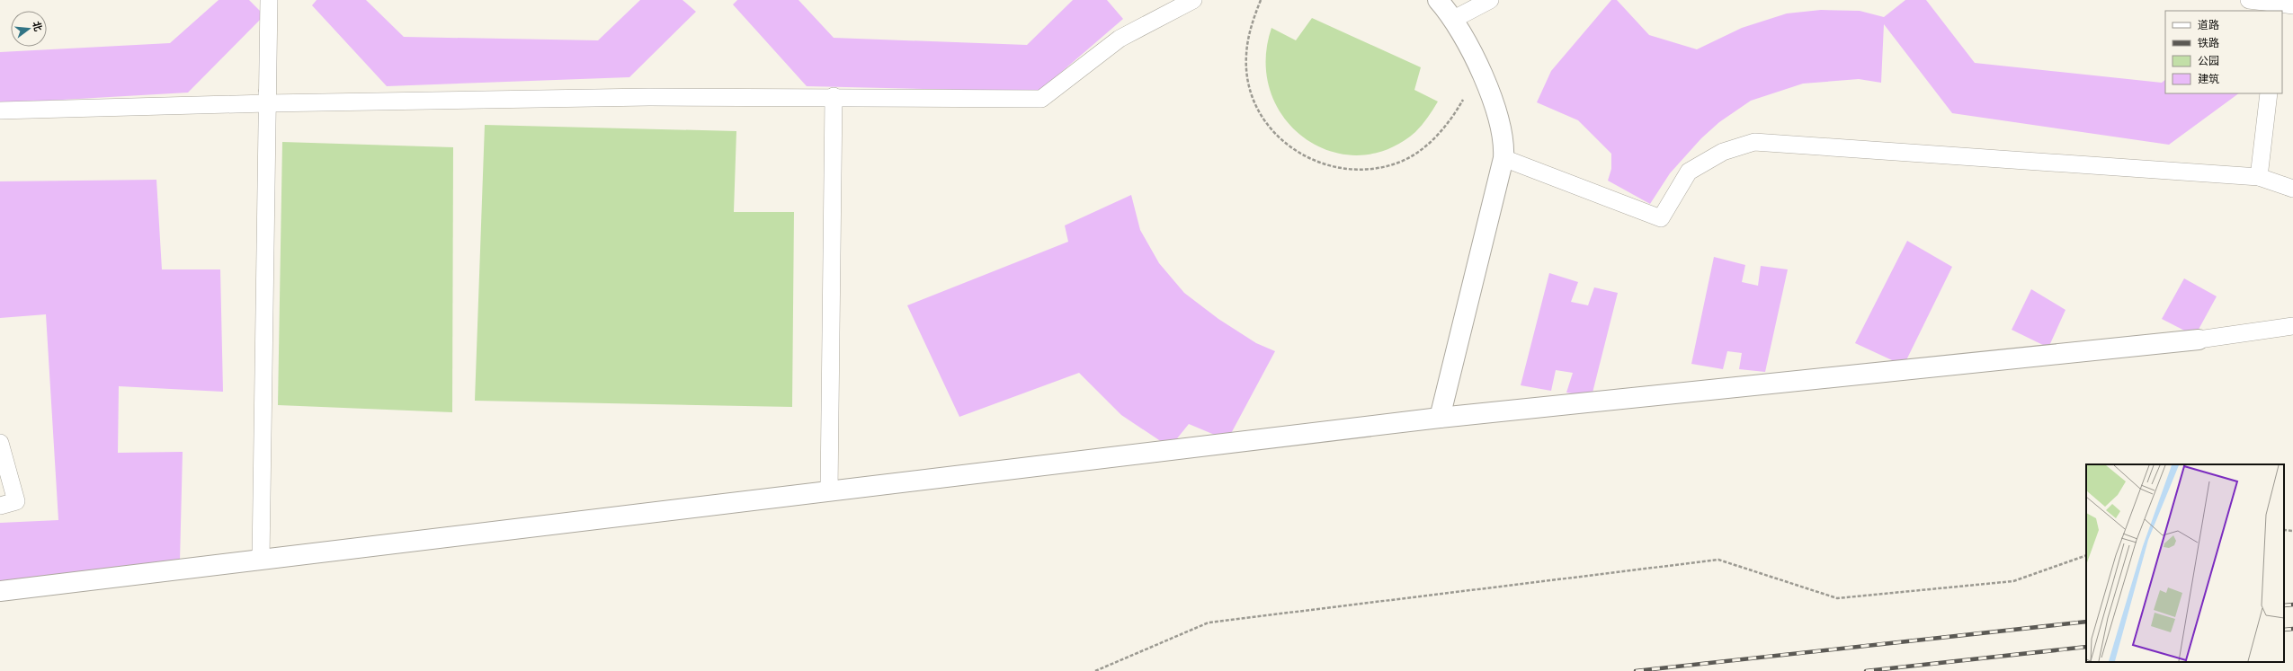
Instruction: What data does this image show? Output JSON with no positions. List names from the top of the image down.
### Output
{
  "legend": [
    "道路",
    "铁路",
    "公园",
    "建筑"
  ],
  "north": "right"
}
